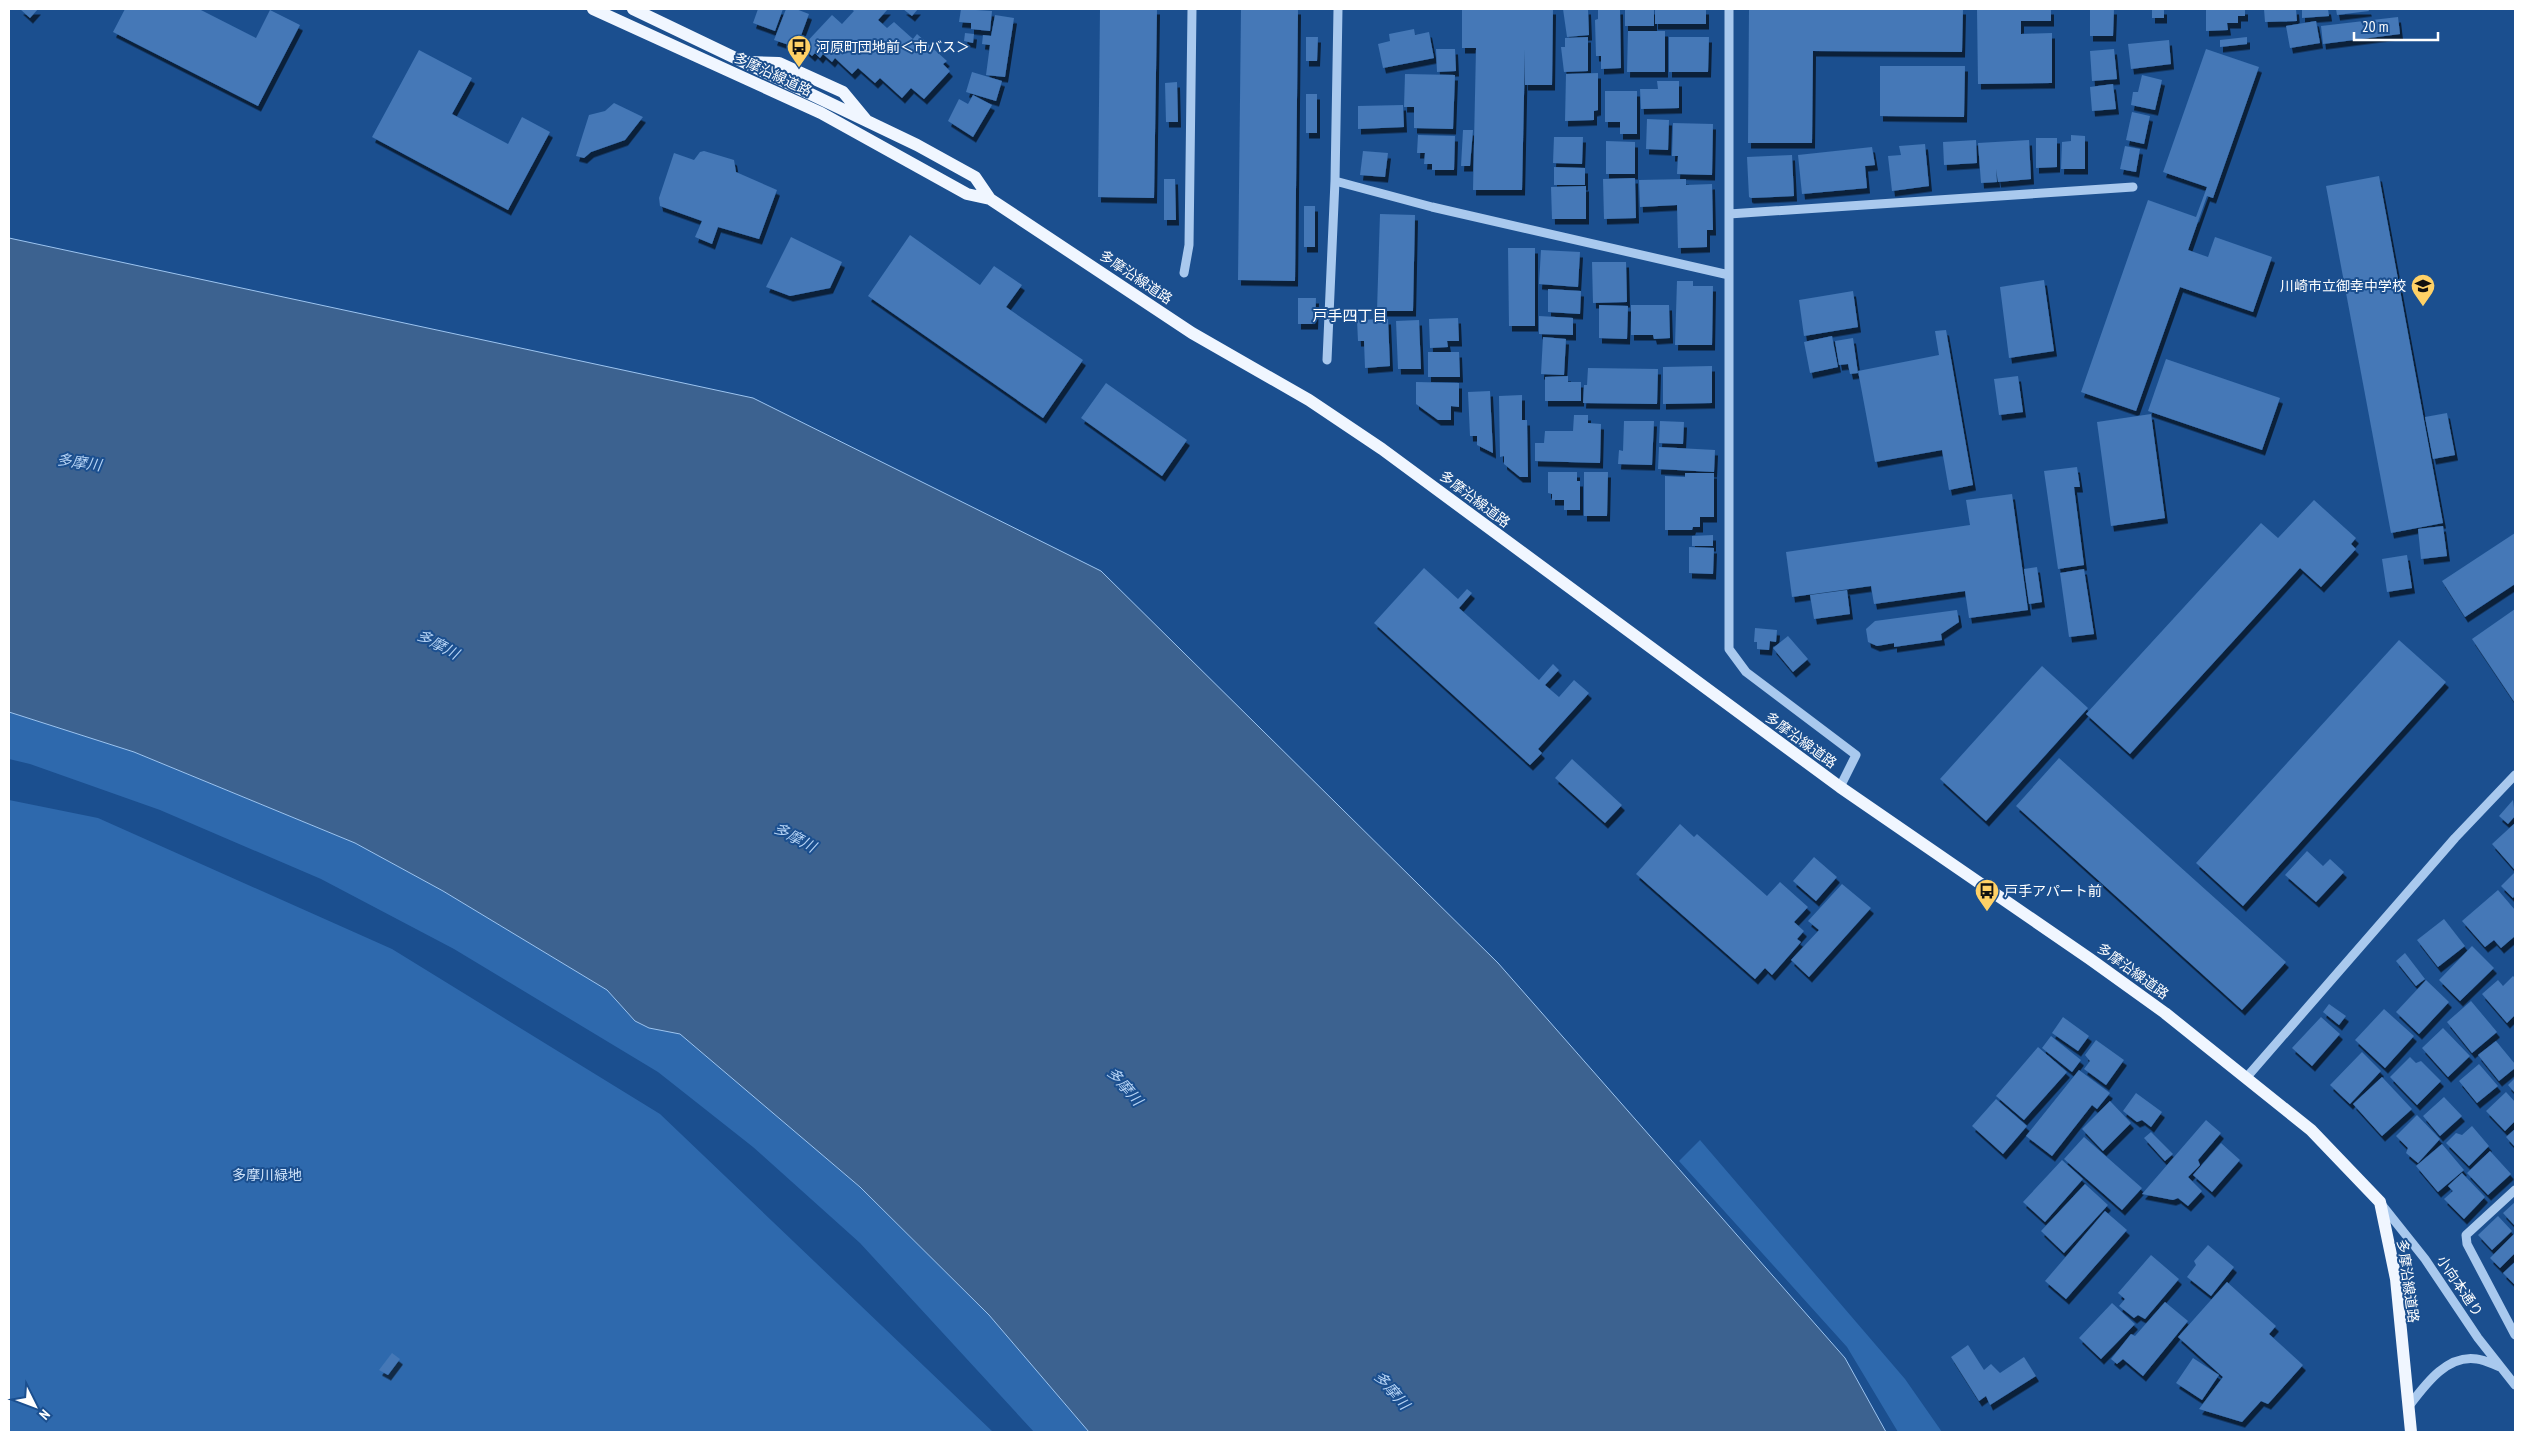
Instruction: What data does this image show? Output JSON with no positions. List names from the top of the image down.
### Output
{
  "streets": {
    "main road": ["多摩沿線道路"],
    "street": ["小向本通り"]
  },
  "crossings": [
    ["多摩沿線道路", "小向本通り"]
  ],
  "districts": ["戸手四丁目"],
  "water": ["多摩川"],
  "parks": ["多摩川緑地"],
  "places": {
    "bus stop": ["河原町団地前＜市バス＞", "戸手アパート前"],
    "school or university": ["川崎市立御幸中学校"]
  },
  "scale_bar": "20 m",
  "north": "bottom right"
}
